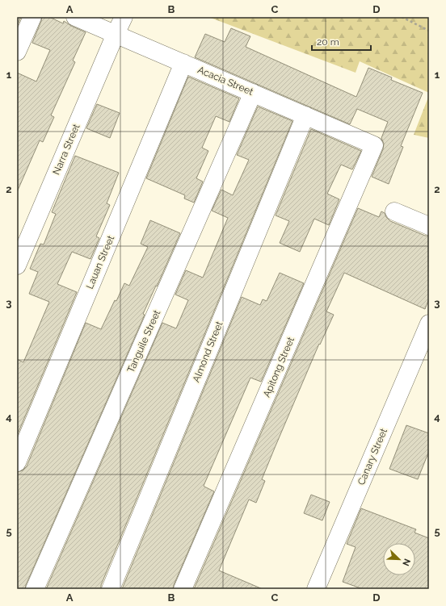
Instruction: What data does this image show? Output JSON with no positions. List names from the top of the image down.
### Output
{
  "streets": {
    "street": [
      "Acacia Street",
      "Narra Street",
      "Lauan Street",
      "Tanguile Street",
      "Almond Street",
      "Apitong Street",
      "Canary Street"
    ]
  },
  "crossings": [
    ["Acacia Street", "Narra Street"],
    ["Acacia Street", "Lauan Street"],
    ["Acacia Street", "Tanguile Street"],
    ["Acacia Street", "Almond Street"],
    ["Acacia Street", "Apitong Street"]
  ],
  "scale_bar": "20 m",
  "north": "bottom right",
  "grid": {
    "columns": [
      "A",
      "B",
      "C",
      "D"
    ],
    "rows": [
      "1",
      "2",
      "3",
      "4",
      "5"
    ]
  }
}
